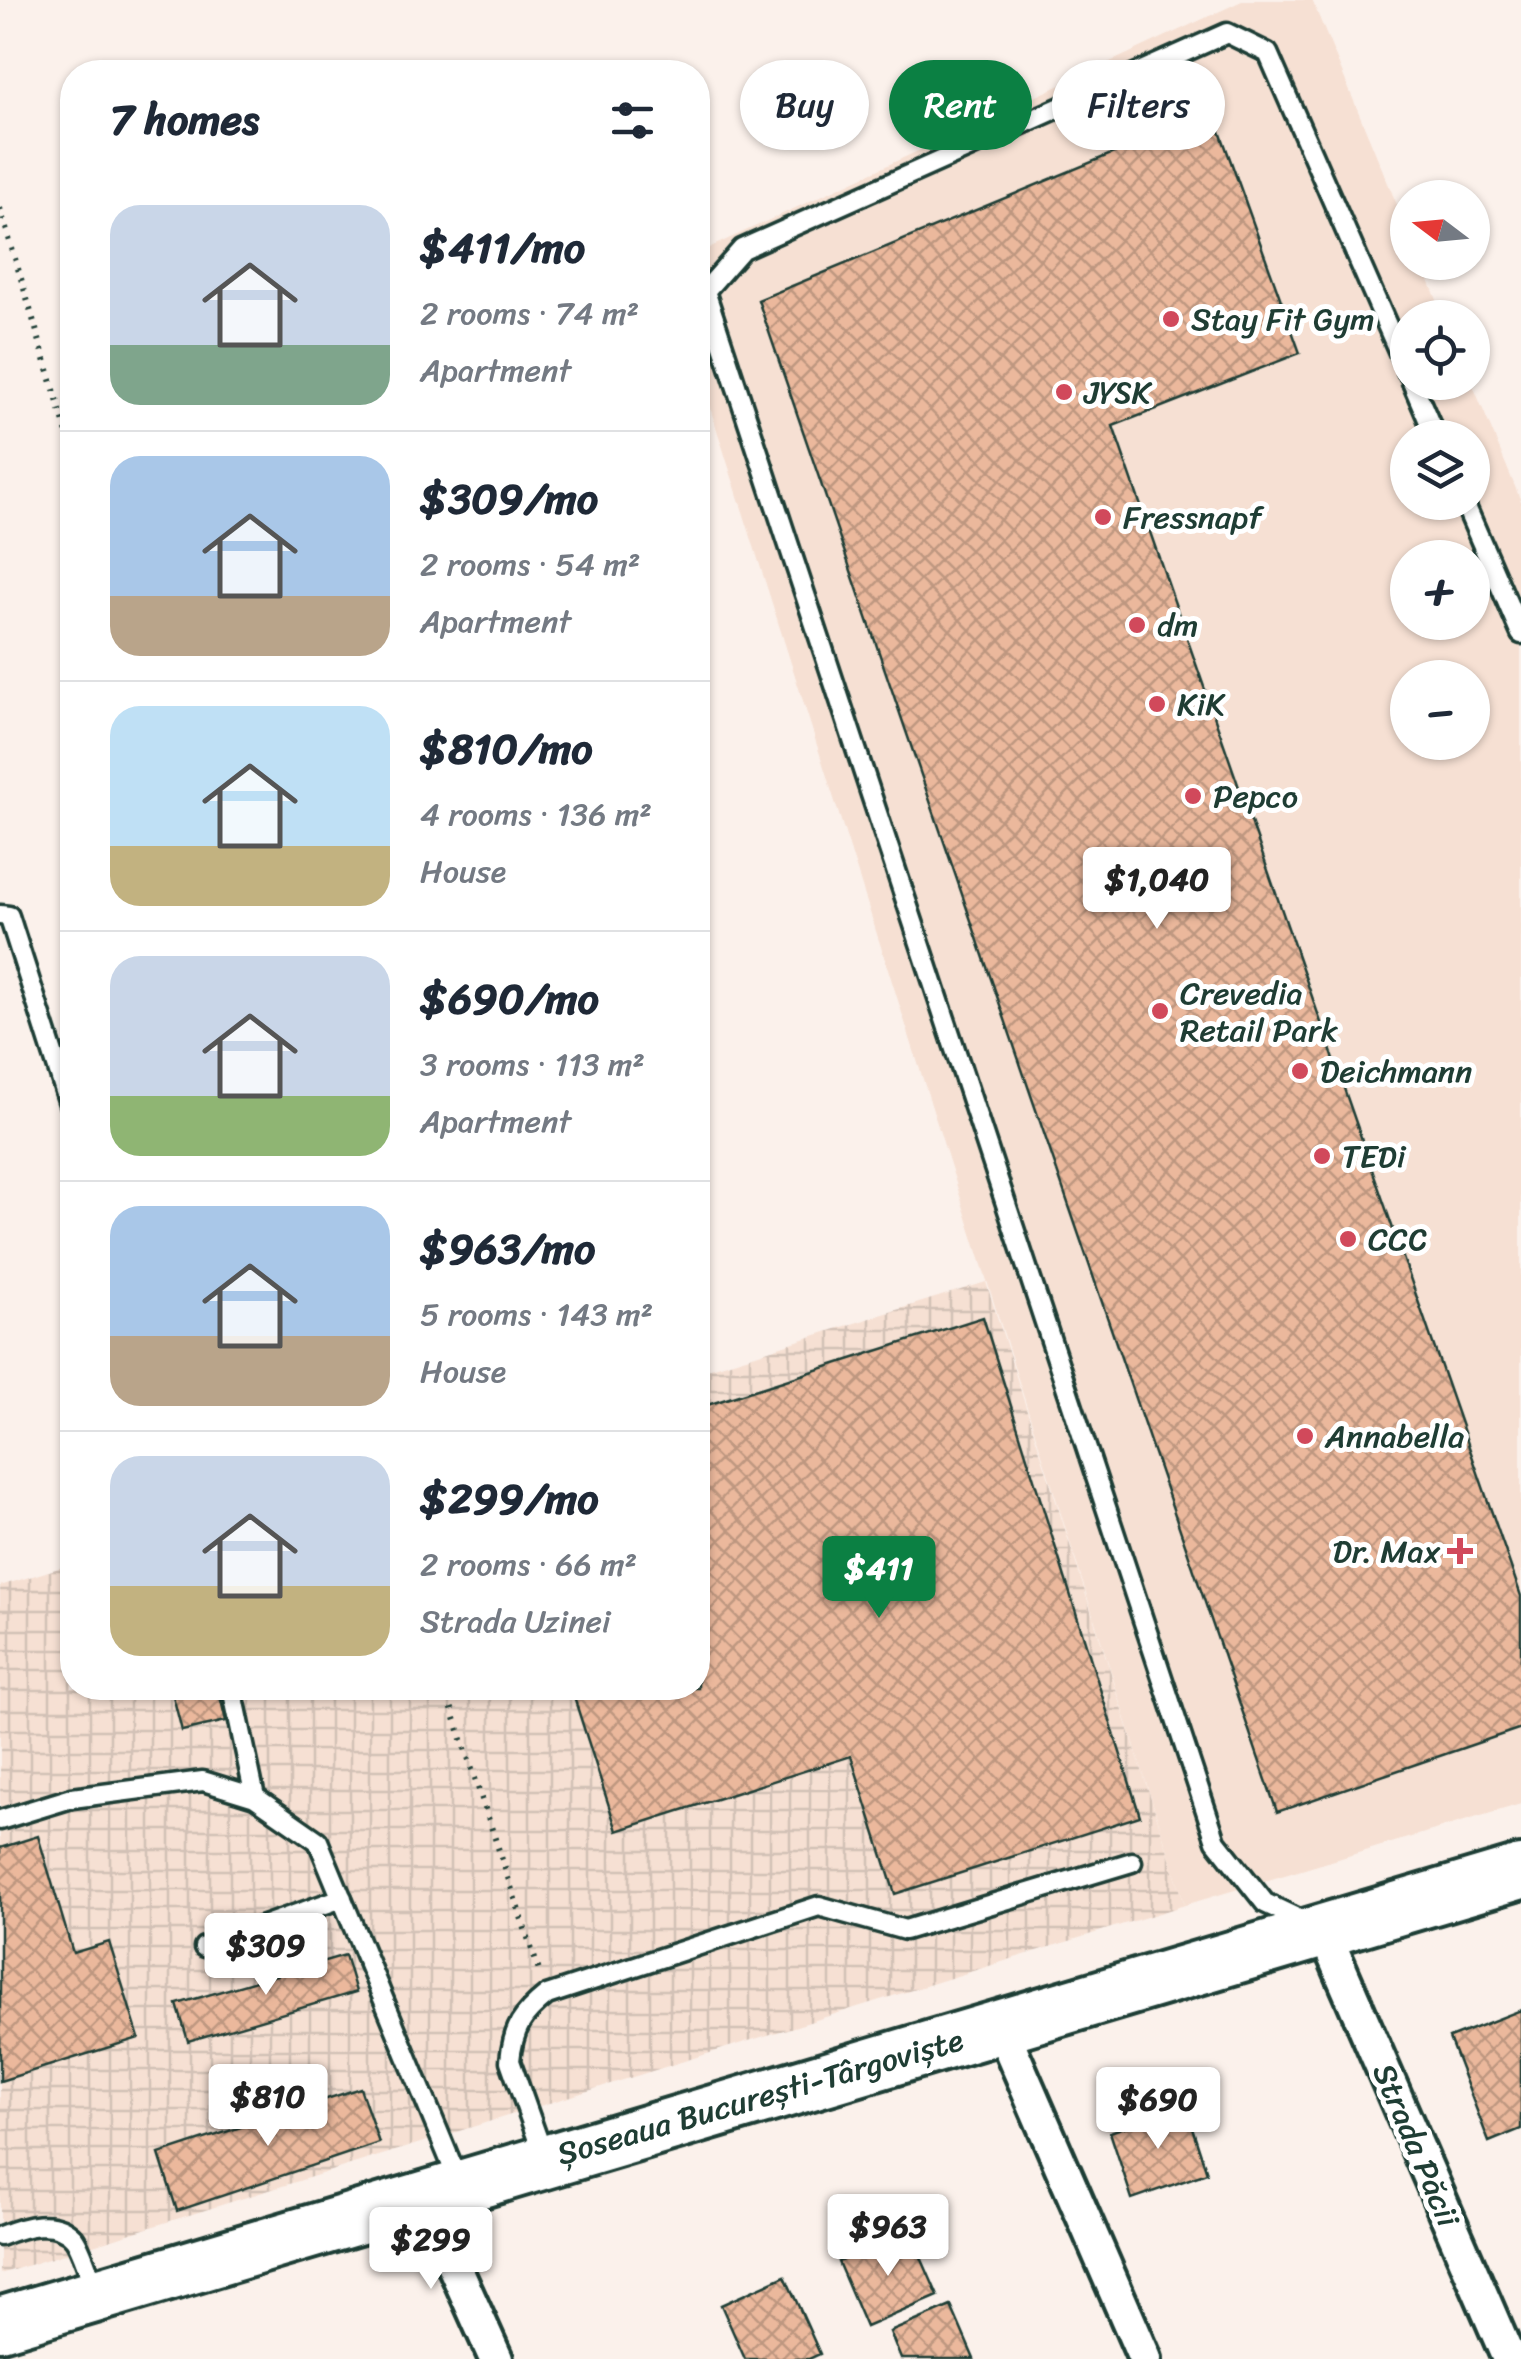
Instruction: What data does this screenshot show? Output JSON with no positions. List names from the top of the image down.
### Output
{
  "streets": {
    "main road": ["Șoseaua București-Târgoviște"],
    "street": ["Strada Păcii"]
  },
  "crossings": [
    ["Șoseaua București-Târgoviște", "Strada Păcii"]
  ],
  "places": {
    "other": [
      "Stay Fit Gym",
      "JYSK",
      "Fressnapf",
      "dm",
      "KiK",
      "Pepco",
      "Crevedia Retail Park",
      "Deichmann",
      "TEDi",
      "CCC",
      "Annabella"
    ],
    "health": ["Dr. Max"]
  },
  "north": "left",
  "page": {
    "chip": ["Buy", "Rent", "Filters"],
    "heading": "7 homes",
    "map_buttons": ["+", "−"],
    "list": [
      {
        "name": "$411/mo",
        "note": "2 rooms · 74 m² · Apartment"
      },
      {
        "name": "$309/mo",
        "note": "2 rooms · 54 m² · Apartment"
      },
      {
        "name": "$810/mo",
        "note": "4 rooms · 136 m² · House"
      },
      {
        "name": "$690/mo",
        "note": "3 rooms · 113 m² · Apartment"
      },
      {
        "name": "$963/mo",
        "note": "5 rooms · 143 m² · House"
      },
      {
        "name": "$299/mo",
        "note": "2 rooms · 66 m² · Strada Uzinei"
      }
    ],
    "price": [
      "$1,040",
      "$411",
      "$309",
      "$810",
      "$690",
      "$963",
      "$299"
    ]
  }
}
